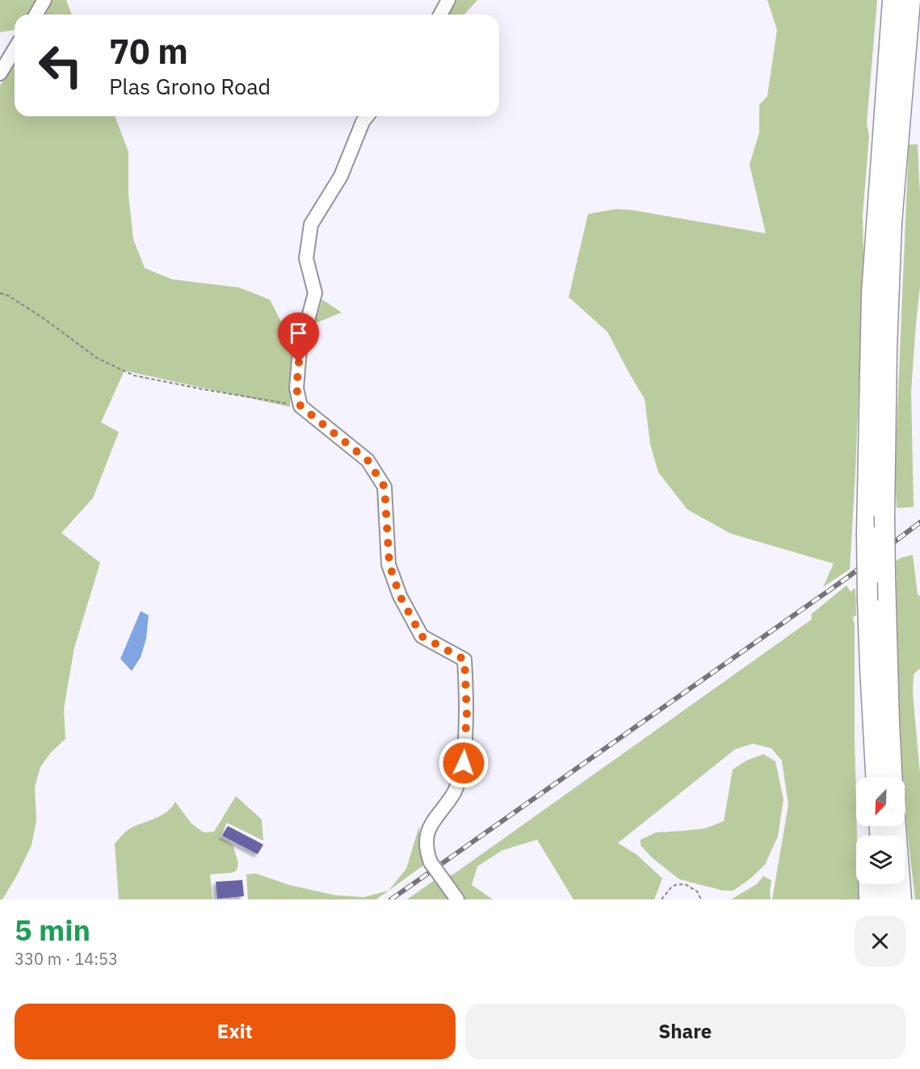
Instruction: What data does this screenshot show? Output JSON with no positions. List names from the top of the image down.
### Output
{
  "north": "bottom left",
  "page": {
    "turn": ["70 m", "Plas Grono Road"],
    "heading": ["5 min", "330 m · 14:53"],
    "buttons": ["Exit", "Share"]
  }
}
